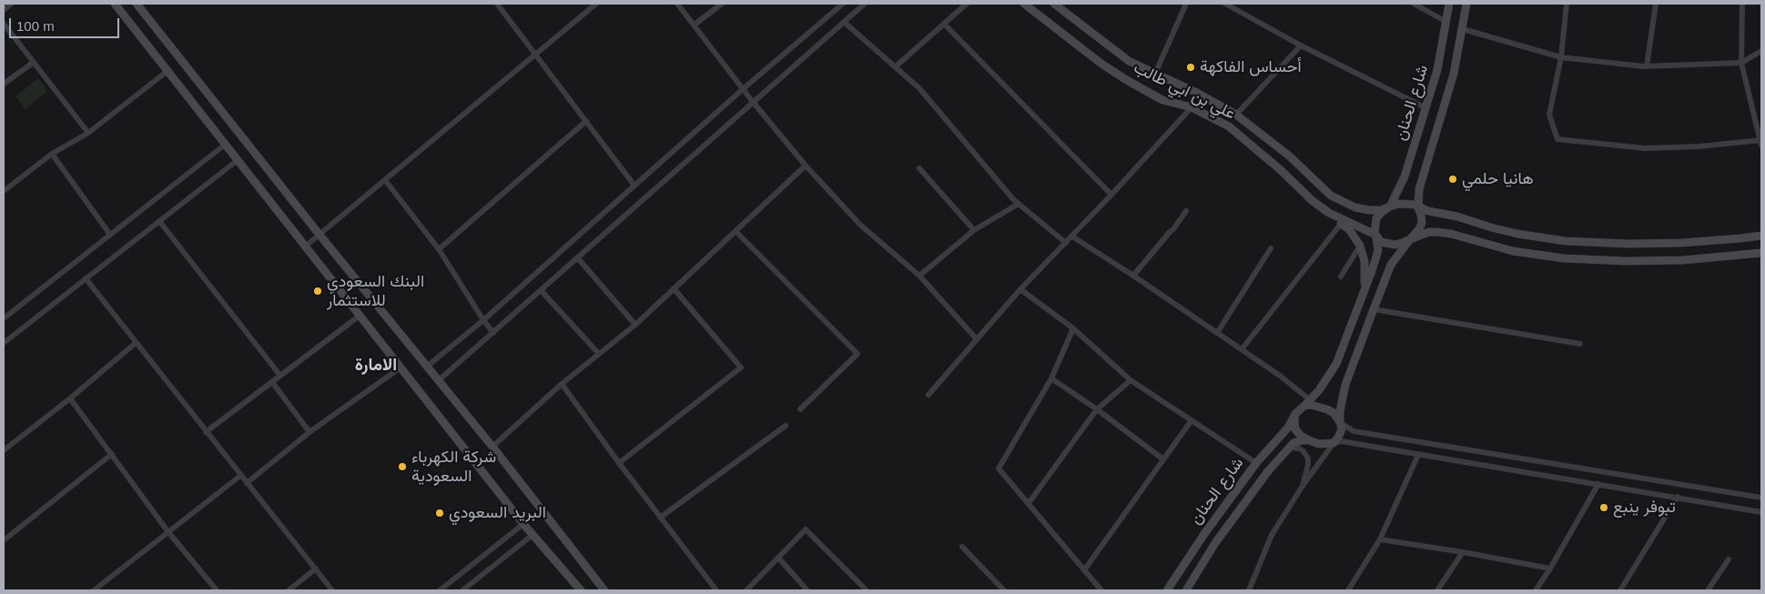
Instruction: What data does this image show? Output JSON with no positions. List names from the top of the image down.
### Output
{
  "streets": {
    "main road": ["علي بن ابي طالب", "شارع الحنان"]
  },
  "crossings": [
    ["علي بن ابي طالب", "شارع الحنان"]
  ],
  "districts": ["الامارة"],
  "places": [
    "أحساس الفاكهة",
    "هانيا حلمي",
    "البنك السعودي للاستثمار",
    "شركة الكهرباء السعودية",
    "تبوفر ينبع",
    "البريد السعودي"
  ],
  "scale_bar": "100 m"
}
